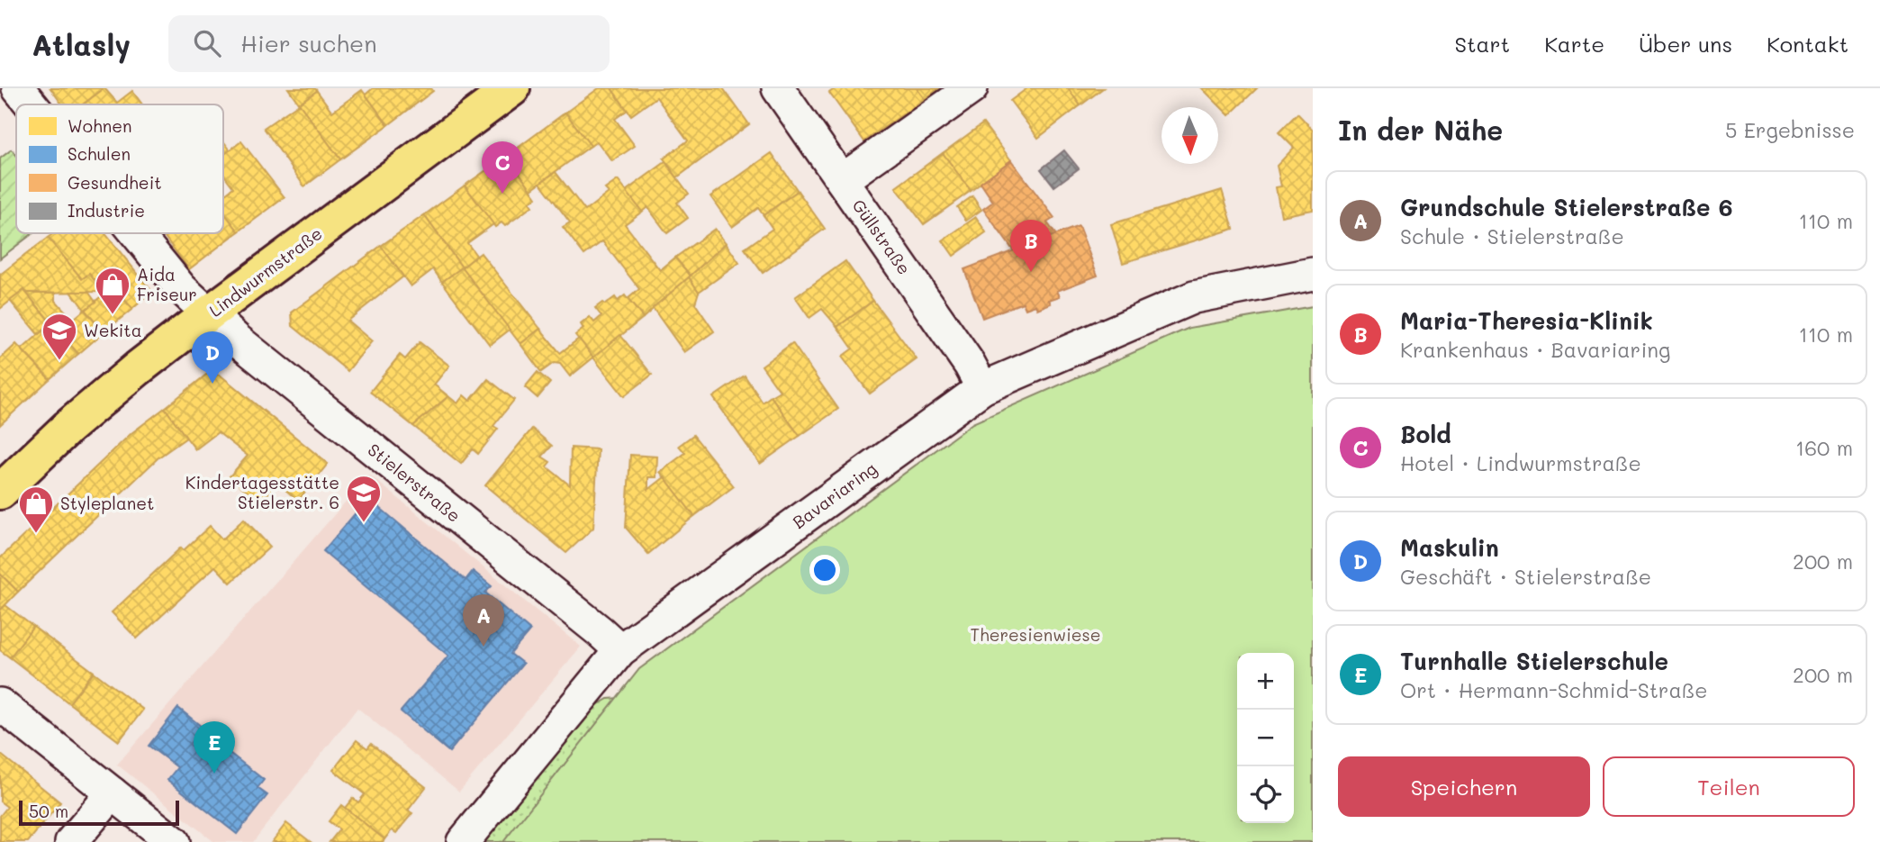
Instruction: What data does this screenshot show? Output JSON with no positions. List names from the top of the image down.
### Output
{
  "streets": {
    "main road": ["Lindwurmstraße"],
    "street": ["Güllstraße", "Stielerstraße", "Bavariaring"]
  },
  "crossings": [
    ["Güllstraße", "Bavariaring"],
    ["Lindwurmstraße", "Stielerstraße"],
    ["Stielerstraße", "Bavariaring"]
  ],
  "parks": ["Theresienwiese"],
  "places": {
    "shop": ["Aida Friseur", "Styleplanet"],
    "school or university": ["Wekita", "Kindertagesstätte Stielerstr. 6"]
  },
  "legend": [
    "Wohnen",
    "Schulen",
    "Gesundheit",
    "Industrie"
  ],
  "scale_bar": "50 m",
  "north": "bottom",
  "page": {
    "header": "Atlasly",
    "search": "Hier suchen",
    "nav": [
      "Start",
      "Karte",
      "Über uns",
      "Kontakt"
    ],
    "heading": ["In der Nähe", "5 Ergebnisse"],
    "pins": [
      "C",
      "B",
      "D",
      "A",
      "E"
    ],
    "list": [
      {
        "mark": "A",
        "name": "Grundschule Stielerstraße 6",
        "note": "Schule · Stielerstraße",
        "value": "110 m"
      },
      {
        "mark": "B",
        "name": "Maria-Theresia-Klinik",
        "note": "Krankenhaus · Bavariaring",
        "value": "110 m"
      },
      {
        "mark": "C",
        "name": "Bold",
        "note": "Hotel · Lindwurmstraße",
        "value": "160 m"
      },
      {
        "mark": "D",
        "name": "Maskulin",
        "note": "Geschäft · Stielerstraße",
        "value": "200 m"
      },
      {
        "mark": "E",
        "name": "Turnhalle Stielerschule",
        "note": "Ort · Hermann-Schmid-Straße",
        "value": "200 m"
      }
    ],
    "map_buttons": ["+", "−"],
    "buttons": ["Speichern", "Teilen"],
    "scale": "50 m"
  }
}
